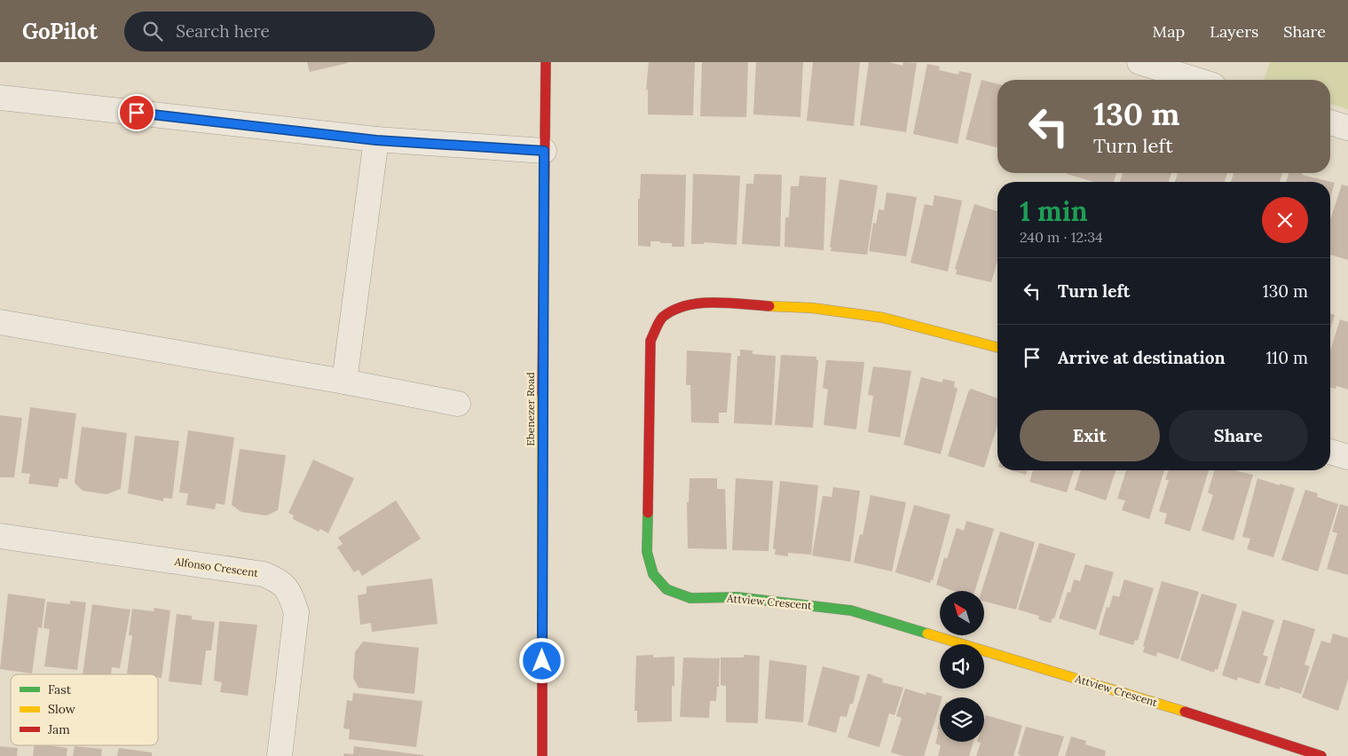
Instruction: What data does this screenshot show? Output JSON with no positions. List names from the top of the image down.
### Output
{
  "streets": {
    "street": ["Ebenezer Road", "Alfonso Crescent", "Attview Crescent"]
  },
  "legend": ["Fast", "Slow", "Jam"],
  "north": "top left",
  "page": {
    "header": "GoPilot",
    "search": "Search here",
    "nav": ["Map", "Layers", "Share"],
    "turn": ["130 m", "Turn left"],
    "heading": ["1 min", "240 m · 12:34"],
    "list": [
      {
        "name": "Turn left",
        "value": "130 m"
      },
      {
        "name": "Arrive at destination",
        "value": "110 m"
      }
    ],
    "buttons": ["Exit", "Share"]
  }
}
